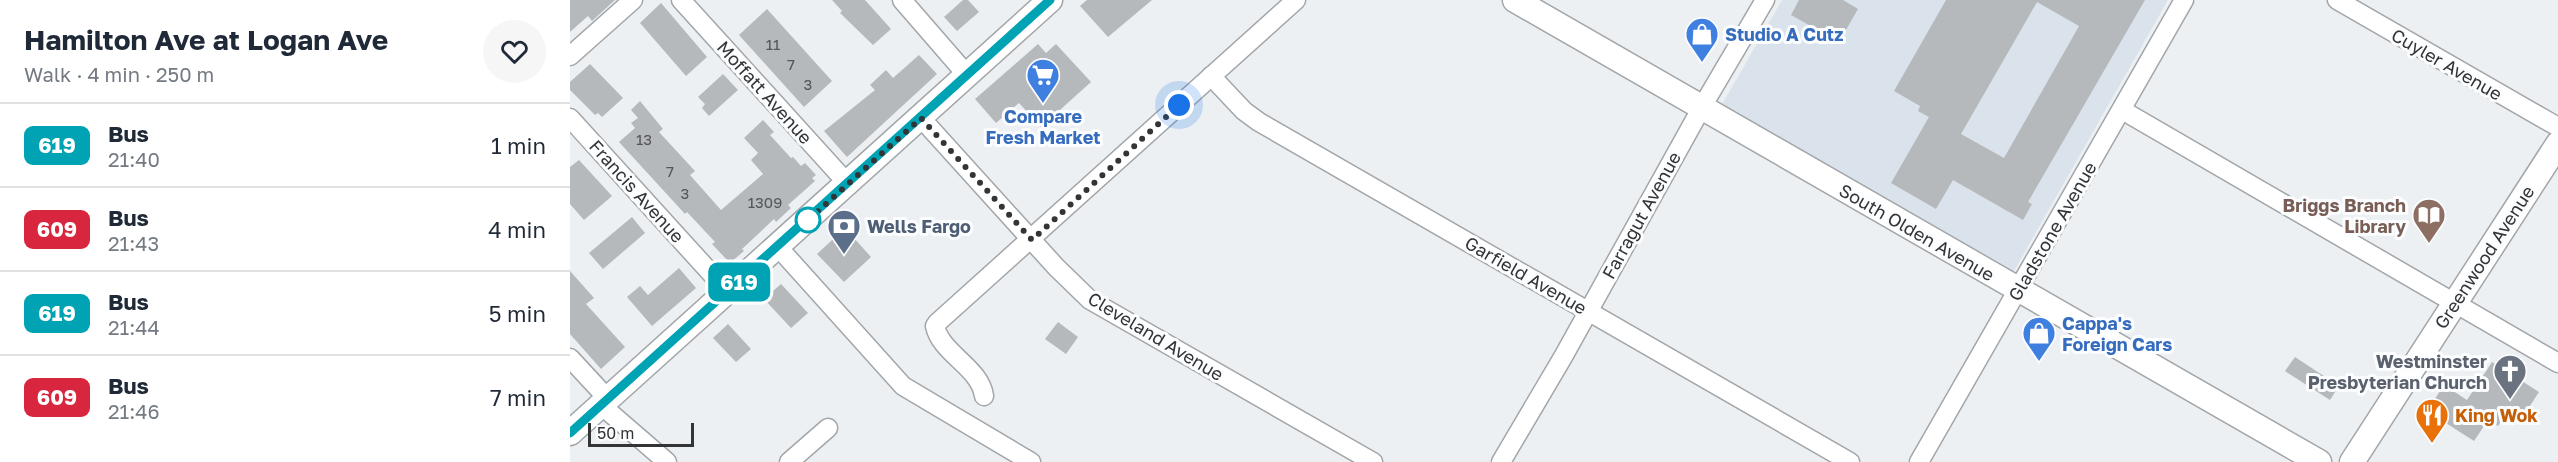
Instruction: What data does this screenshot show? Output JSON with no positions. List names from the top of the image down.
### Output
{
  "streets": {
    "main road": ["South Olden Avenue", "Greenwood Avenue"],
    "street": [
      "Cuyler Avenue",
      "Moffatt Avenue",
      "Francis Avenue",
      "Farragut Avenue",
      "Gladstone Avenue",
      "Garfield Avenue",
      "Cleveland Avenue"
    ]
  },
  "crossings": [
    ["Farragut Avenue", "South Olden Avenue"],
    ["Farragut Avenue", "Garfield Avenue"],
    ["Gladstone Avenue", "South Olden Avenue"]
  ],
  "places": {
    "shop": ["Studio A Cutz", "Cappa's Foreign Cars"],
    "supermarket": ["Compare Fresh Market"],
    "library": ["Briggs Branch Library"],
    "bank": ["Wells Fargo"],
    "church": ["Westminster Presbyterian Church"],
    "restaurant": ["King Wok"]
  },
  "lines": ["bus line 619"],
  "house_numbers": [
    "11",
    "7",
    "3",
    "13",
    "7",
    "3",
    "1309"
  ],
  "scale_bar": "50 m",
  "page": {
    "heading": ["Hamilton Ave at Logan Ave", "Walk · 4 min · 250 m"],
    "on_map": "619",
    "list": [
      {
        "mark": "619",
        "name": "Bus",
        "note": "21:40",
        "value": "1 min"
      },
      {
        "mark": "609",
        "name": "Bus",
        "note": "21:43",
        "value": "4 min"
      },
      {
        "mark": "619",
        "name": "Bus",
        "note": "21:44",
        "value": "5 min"
      },
      {
        "mark": "609",
        "name": "Bus",
        "note": "21:46",
        "value": "7 min"
      }
    ],
    "scale": "50 m"
  }
}
